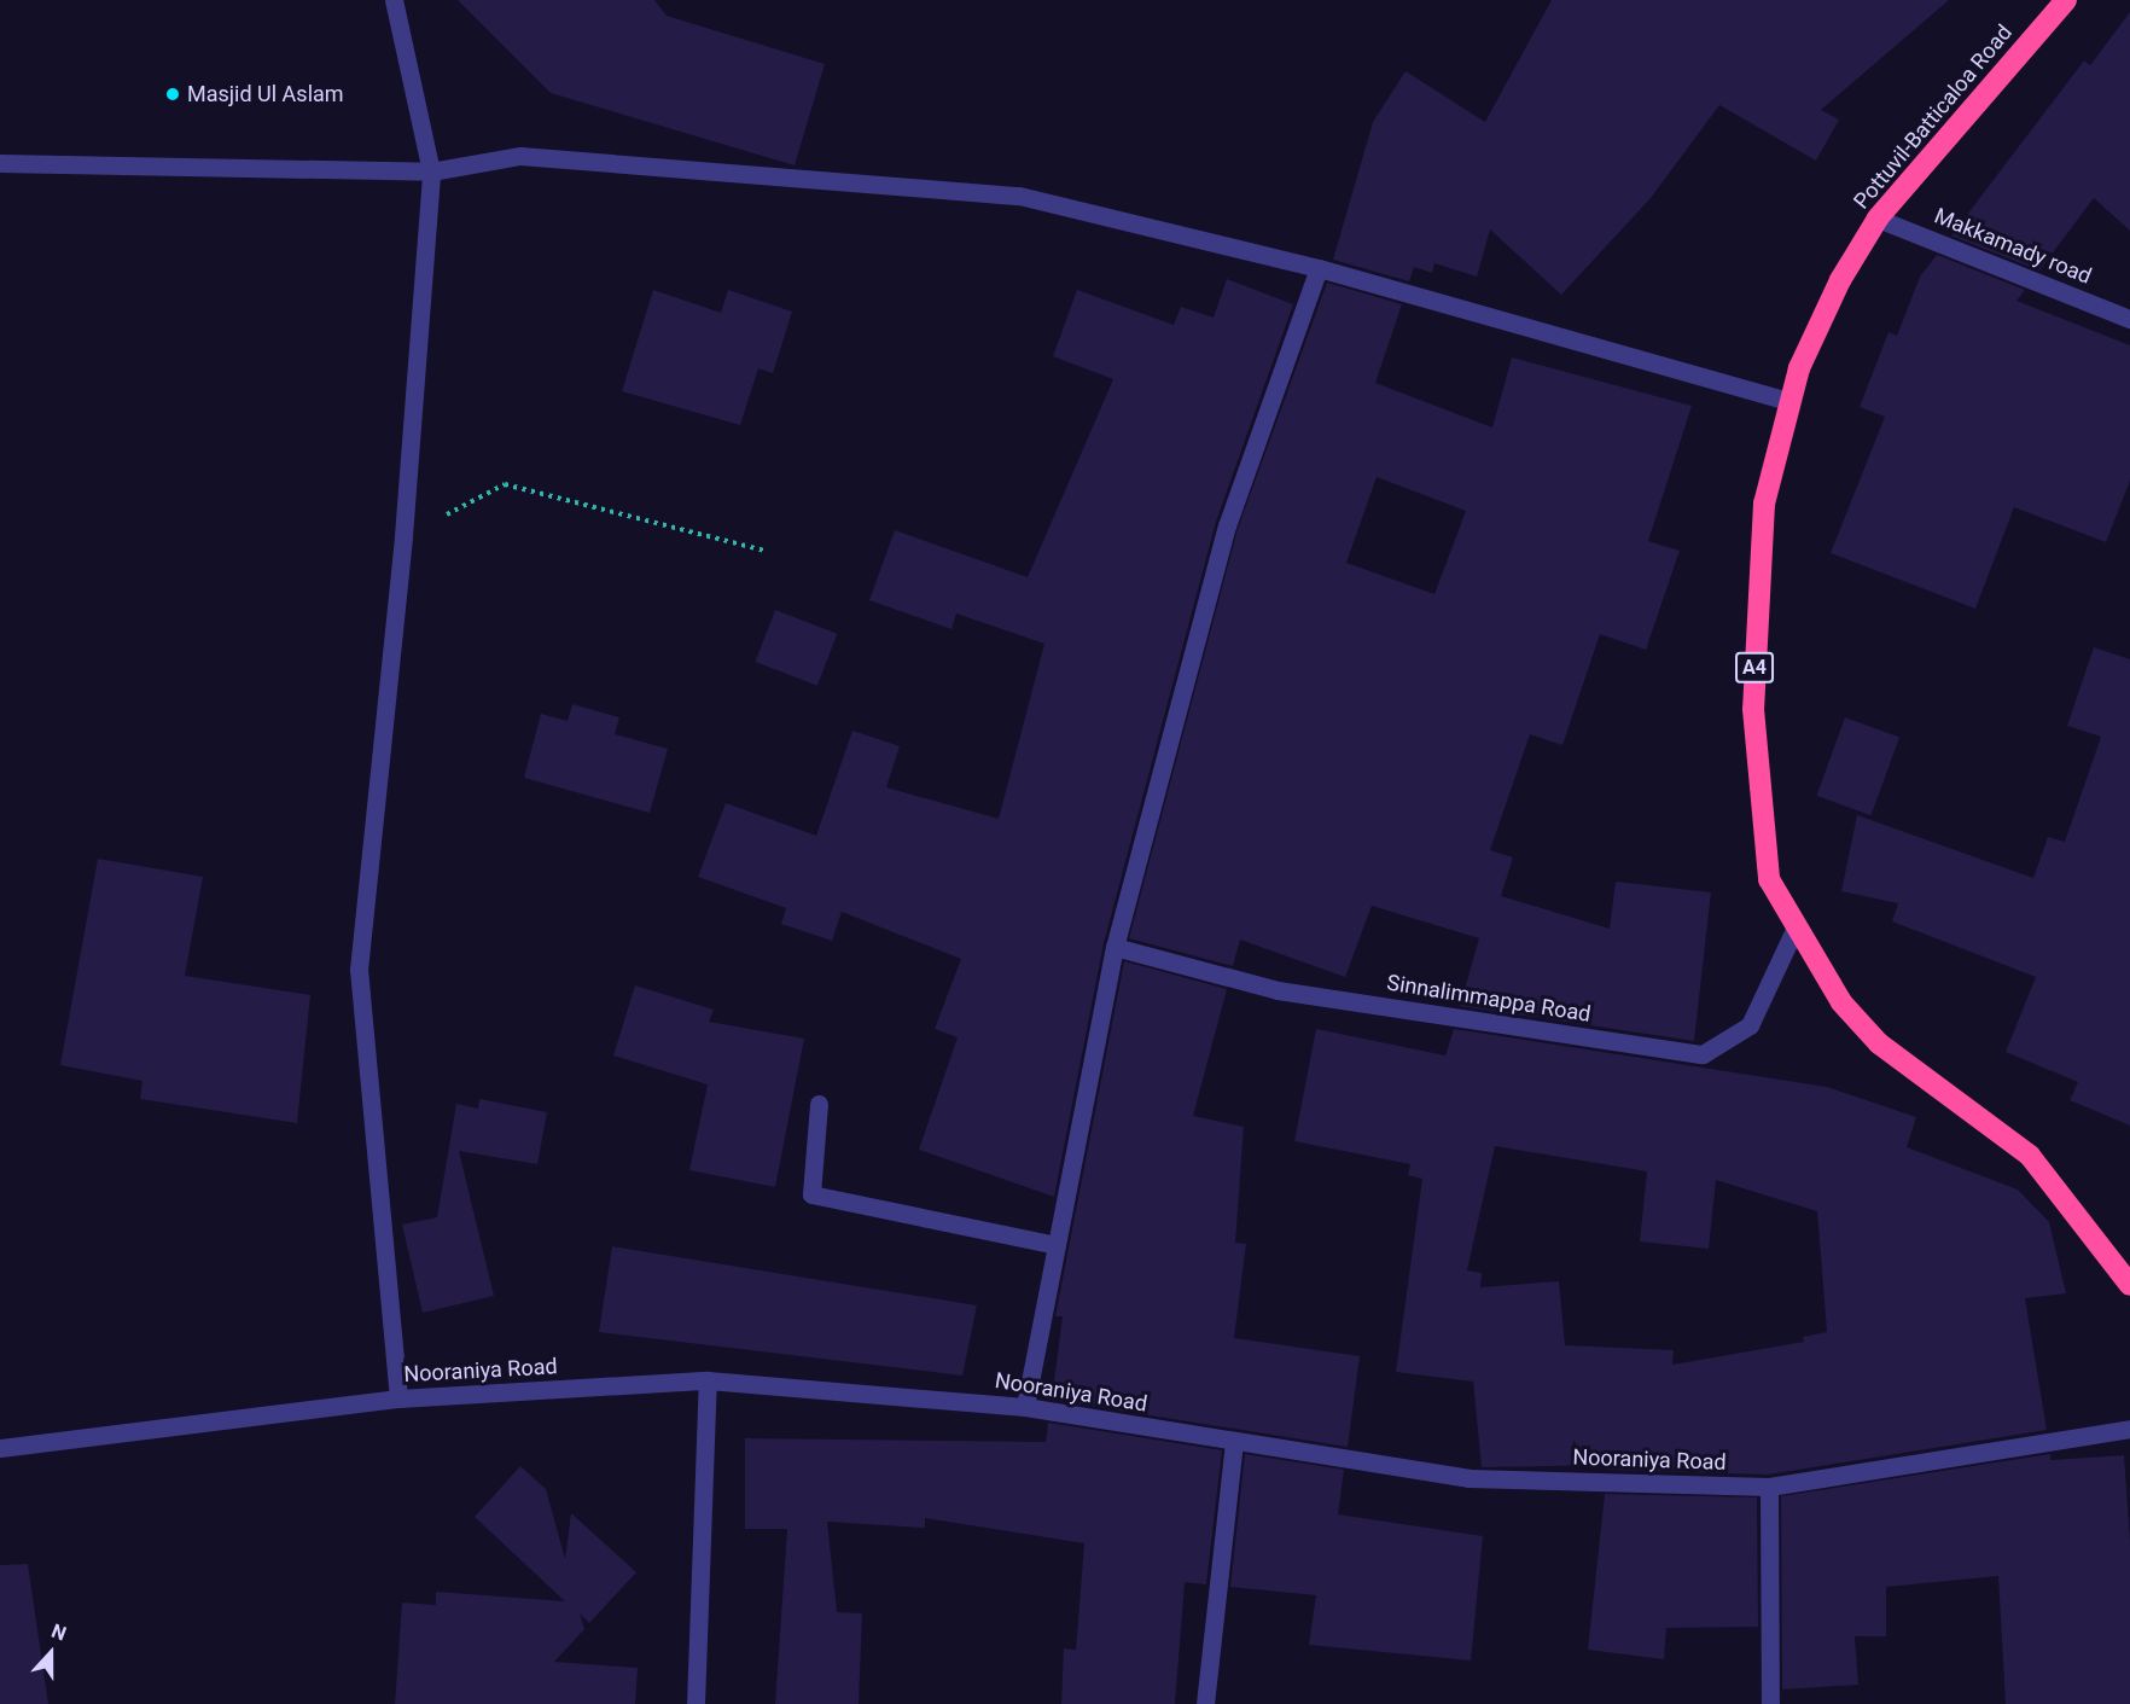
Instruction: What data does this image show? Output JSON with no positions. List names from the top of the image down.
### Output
{
  "streets": {
    "highway": ["Pottuvil-Batticaloa Road", "A4"],
    "street": ["Makkamady road", "Sinnalimmappa Road", "Nooraniya Road"]
  },
  "crossings": [
    ["Pottuvil-Batticaloa Road", "Makkamady road"],
    ["Pottuvil-Batticaloa Road", "Sinnalimmappa Road"]
  ],
  "places": ["Masjid Ul Aslam"],
  "north": "top"
}
